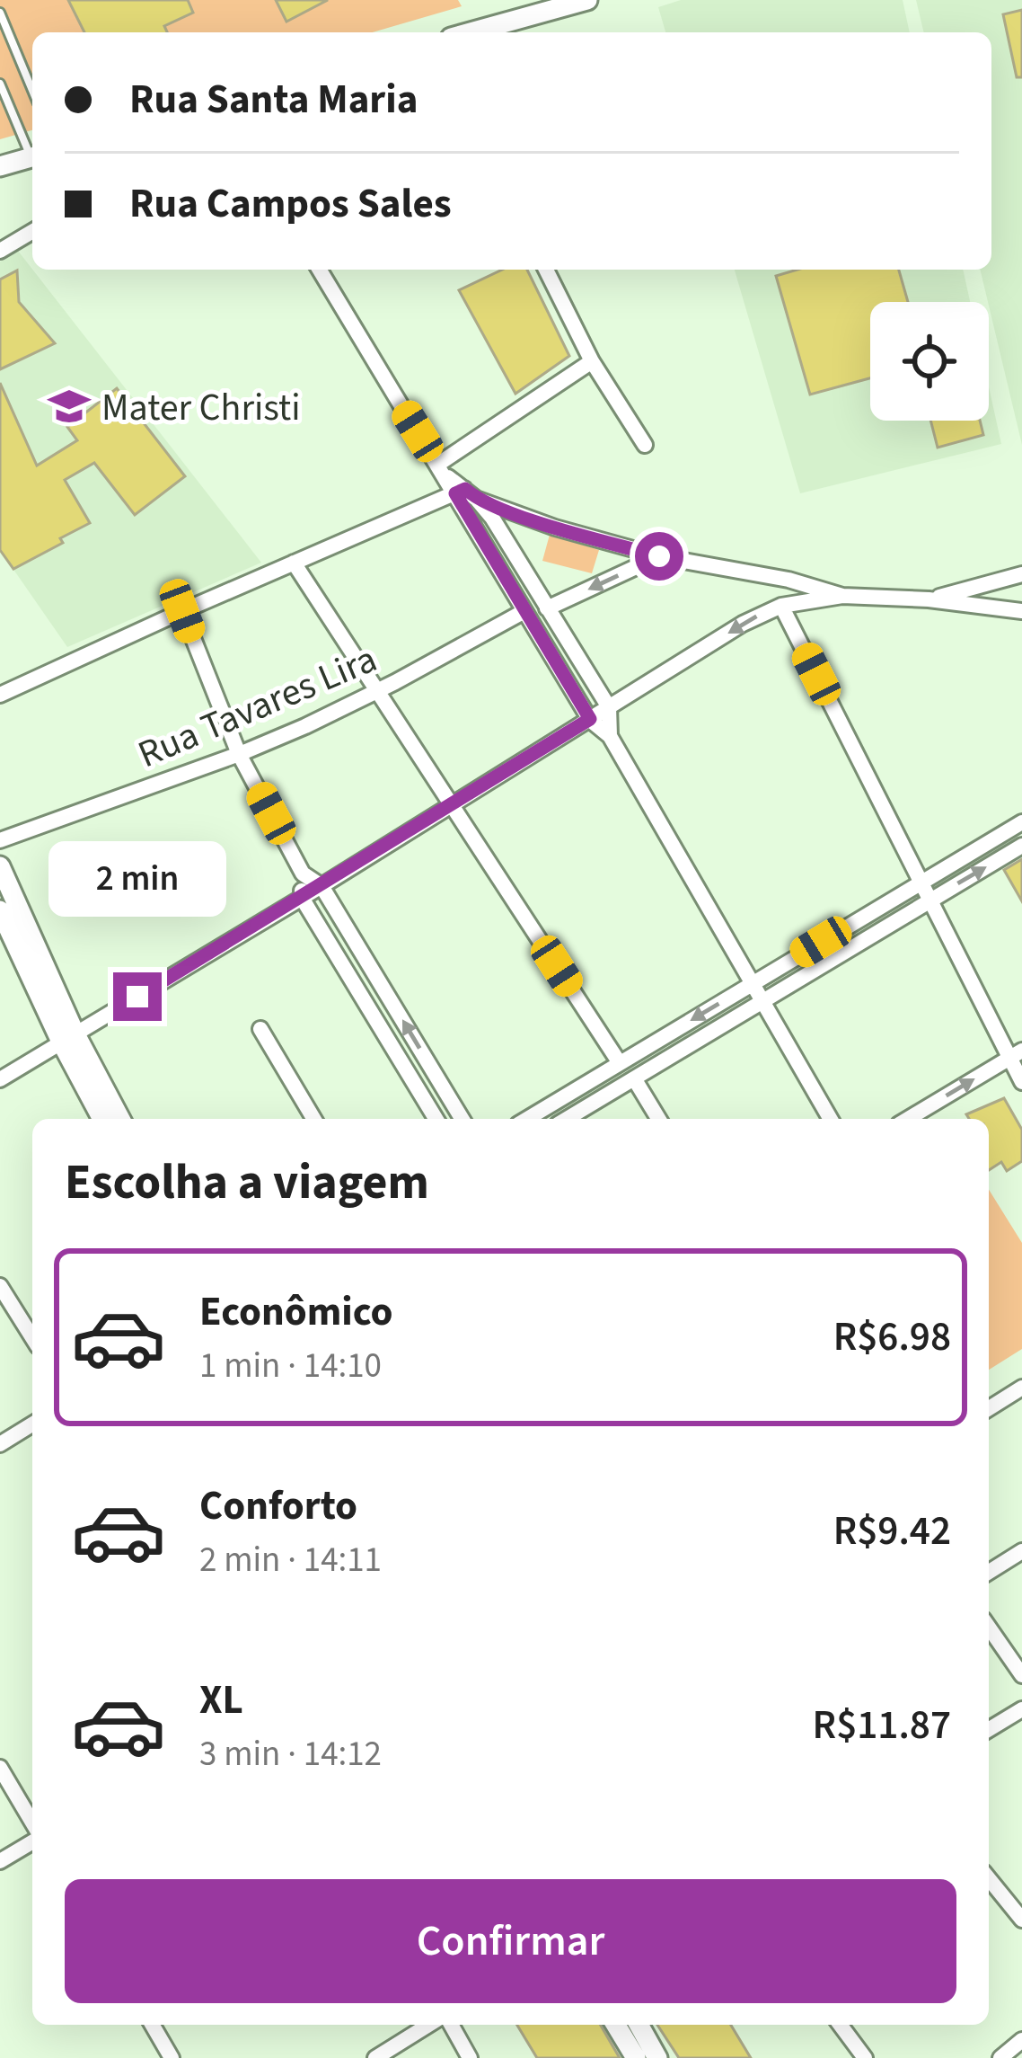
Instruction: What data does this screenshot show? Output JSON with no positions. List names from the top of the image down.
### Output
{
  "streets": {
    "street": ["Rua Tavares Lira"]
  },
  "places": {
    "school or university": ["Mater Christi"]
  },
  "page": {
    "banner": ["Rua Santa Maria", "Rua Campos Sales"],
    "bubble": "2 min",
    "heading": "Escolha a viagem",
    "list": [
      {
        "name": "Econômico",
        "note": "1 min · 14:10",
        "value": "R$6.98"
      },
      {
        "name": "Conforto",
        "note": "2 min · 14:11",
        "value": "R$9.42"
      },
      {
        "name": "XL",
        "note": "3 min · 14:12",
        "value": "R$11.87"
      }
    ],
    "buttons": "Confirmar"
  }
}
